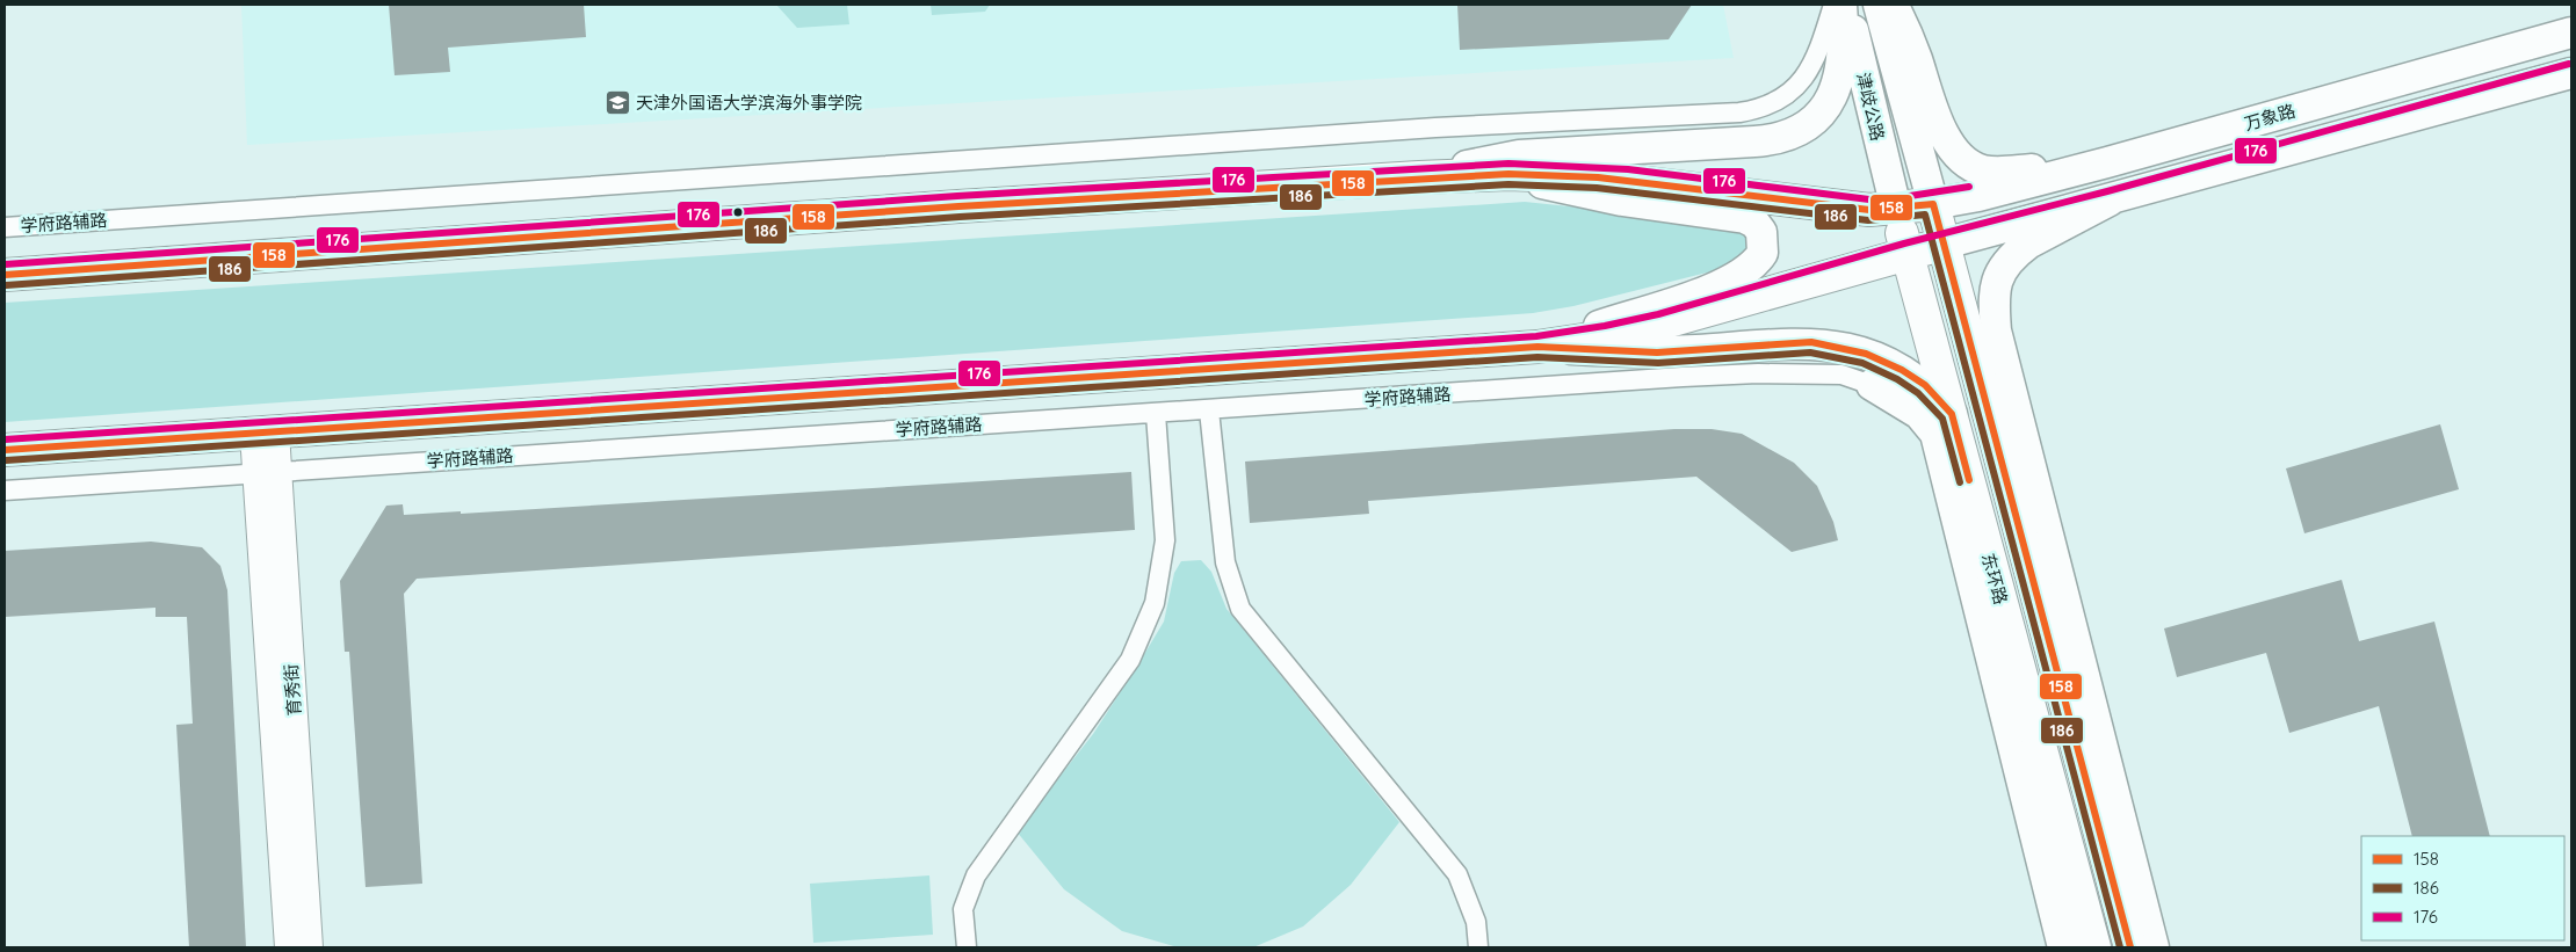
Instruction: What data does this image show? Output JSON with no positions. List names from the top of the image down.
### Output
{
  "streets": {
    "highway": ["东环路"],
    "main road": ["津歧公路", "万象路"],
    "street": ["学府路辅路", "育秀街"]
  },
  "crossings": [
    ["津歧公路", "万象路"],
    ["津歧公路", "东环路"],
    ["学府路辅路", "育秀街"]
  ],
  "places": {
    "school or university": ["天津外国语大学滨海外事学院"]
  },
  "lines": ["transit line 176", "transit line 158", "transit line 186"],
  "legend": ["158", "186", "176"]
}
